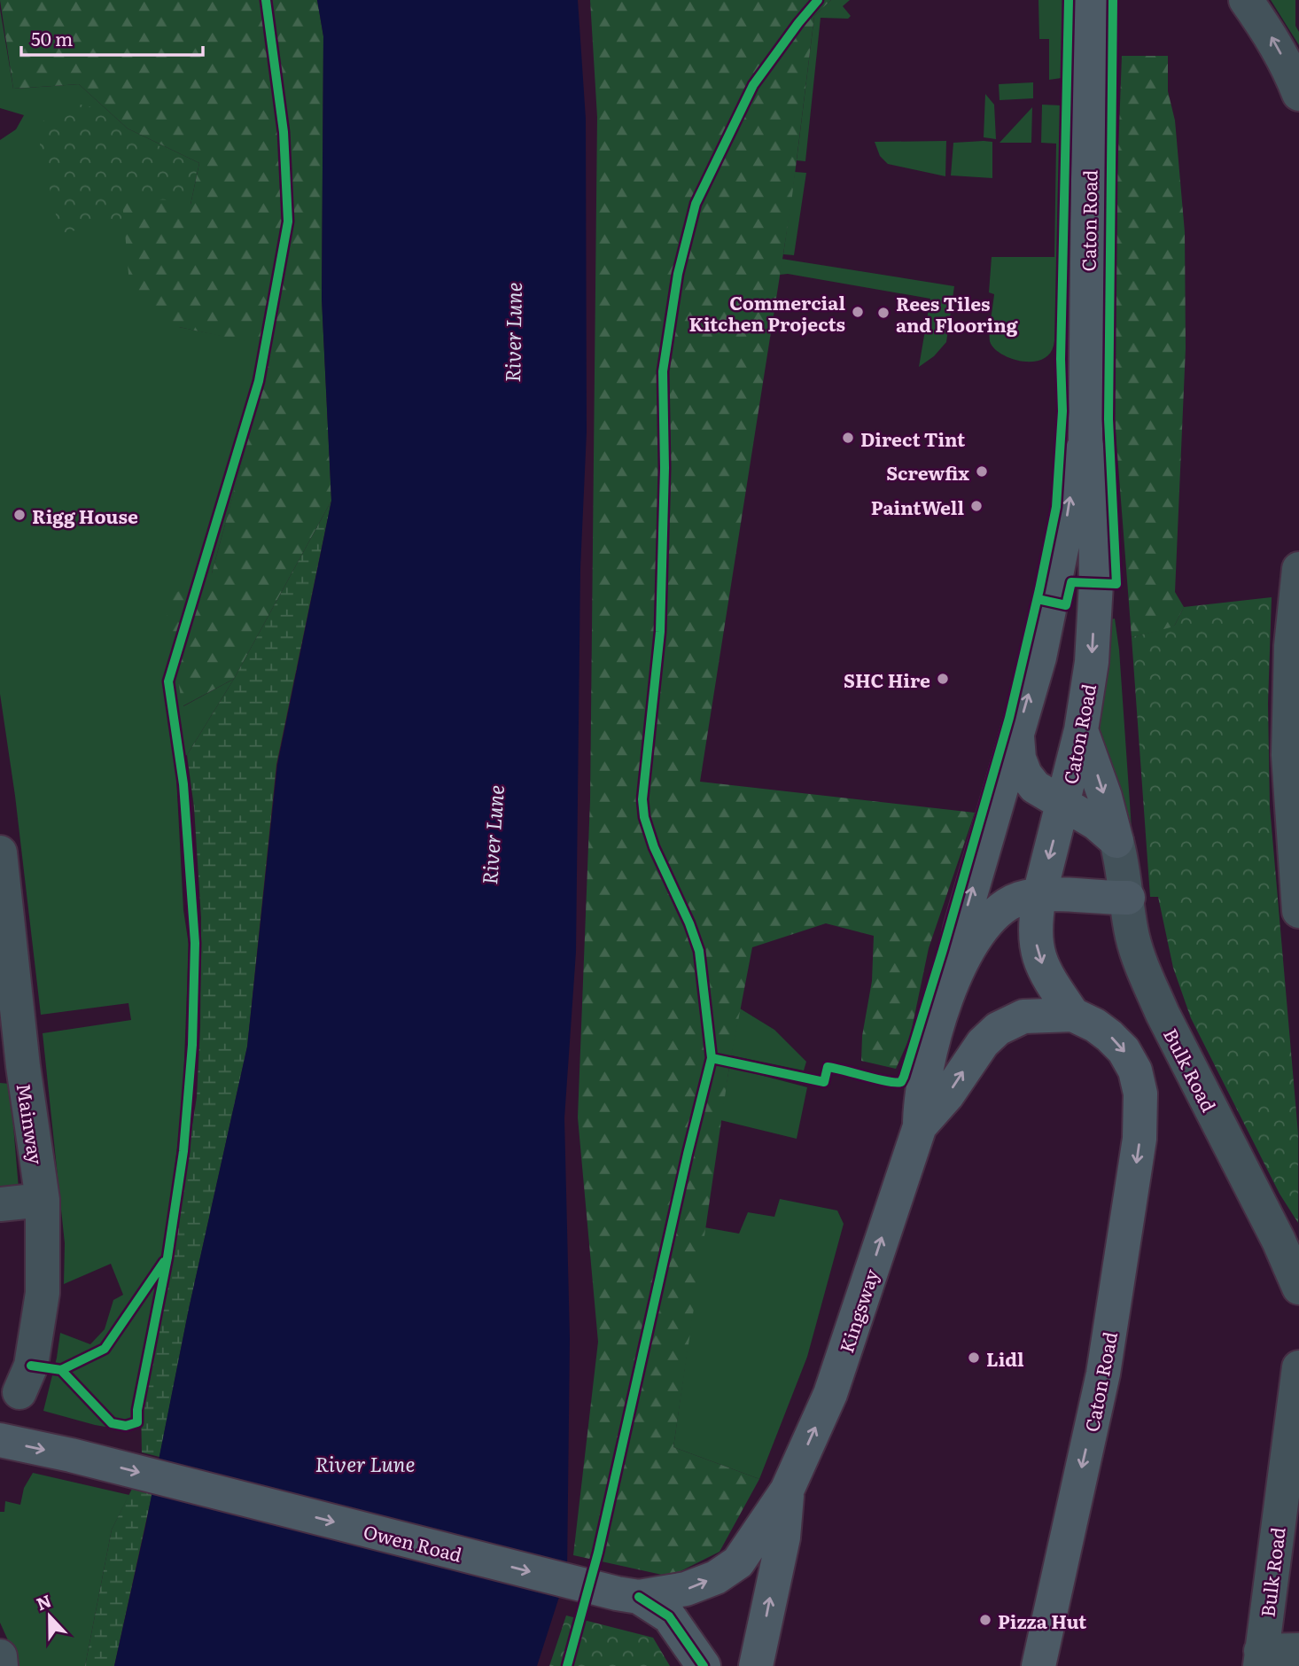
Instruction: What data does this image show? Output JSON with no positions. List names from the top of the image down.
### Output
{
  "streets": {
    "main road": ["Caton Road", "Kingsway", "Owen Road"],
    "street": ["Bulk Road", "Mainway"]
  },
  "crossings": [
    ["Kingsway", "Owen Road"]
  ],
  "one_way": ["Kingsway", "Owen Road"],
  "water": ["River Lune"],
  "places": [
    "Commercial Kitchen Projects",
    "Rees Tiles and Flooring",
    "Direct Tint",
    "Screwfix",
    "PaintWell",
    "Rigg House",
    "SHC Hire",
    "Lidl",
    "Pizza Hut"
  ],
  "scale_bar": "50 m",
  "north": "top"
}
